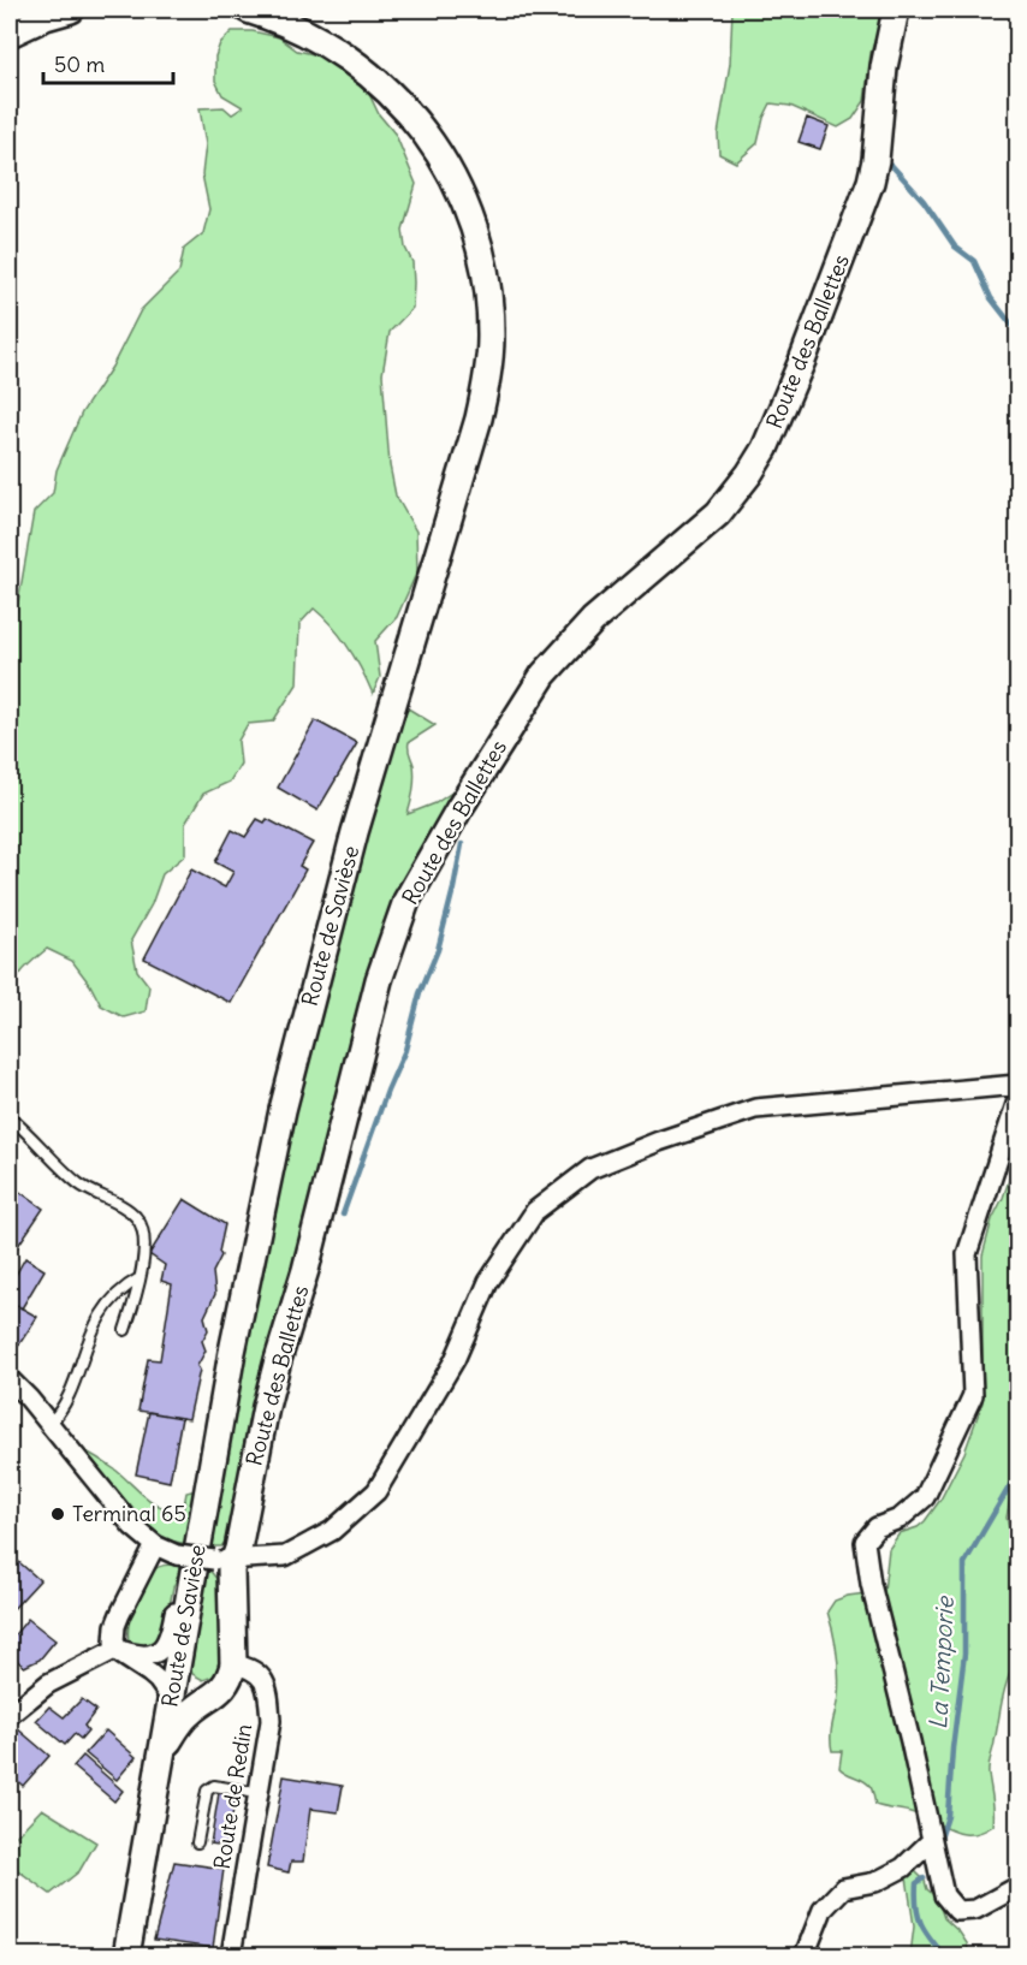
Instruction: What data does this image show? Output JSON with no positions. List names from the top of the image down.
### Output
{
  "streets": {
    "street": ["Route des Ballettes", "Route de Savièse", "Route de Redin"]
  },
  "crossings": [
    ["Route des Ballettes", "Route de Redin"]
  ],
  "water": ["La Temporie"],
  "places": ["Terminal 65"],
  "scale_bar": "50 m"
}
